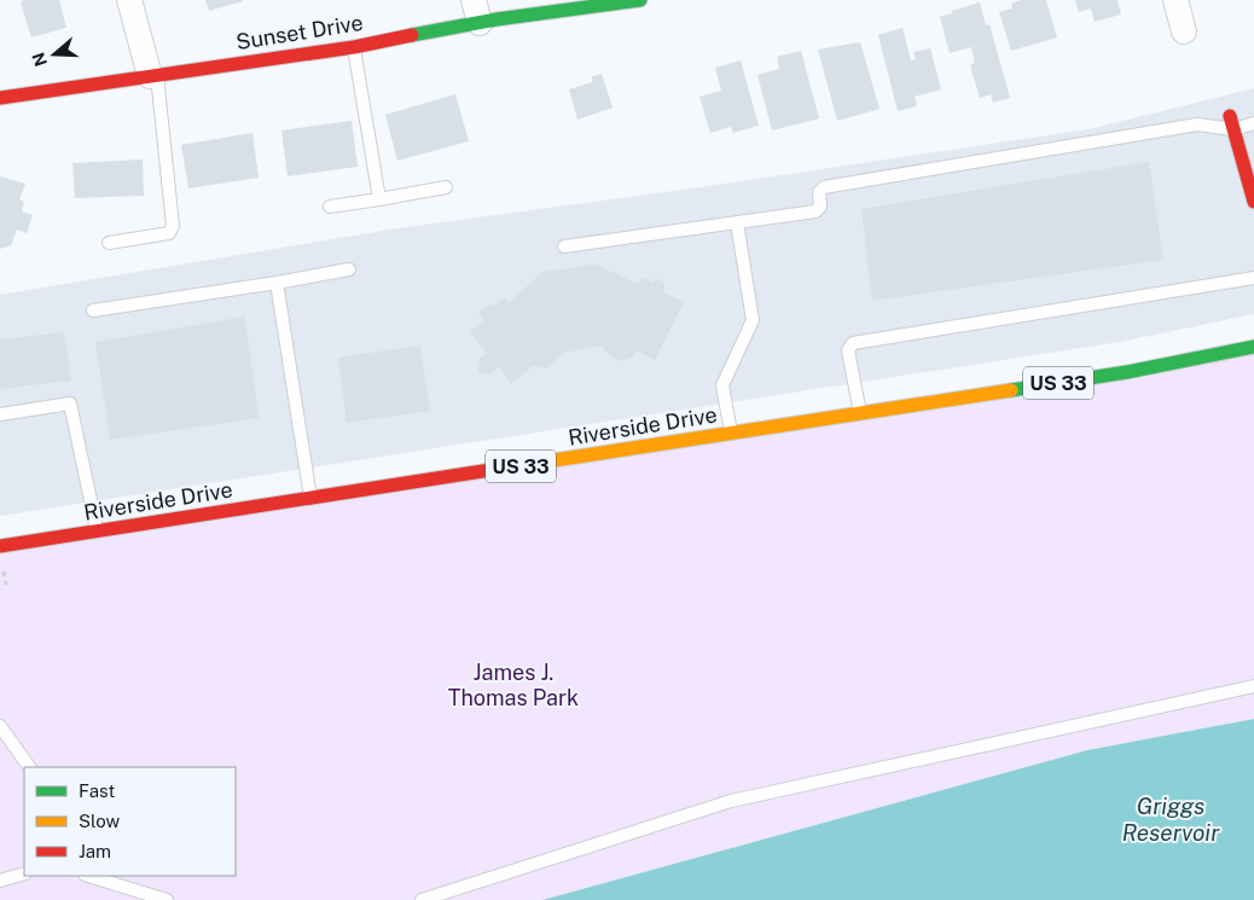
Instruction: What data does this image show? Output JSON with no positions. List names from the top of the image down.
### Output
{
  "streets": {
    "main road": ["Sunset Drive", "US 33", "Riverside Drive"]
  },
  "water": ["Griggs Reservoir"],
  "parks": ["James J. Thomas Park"],
  "legend": ["Fast", "Slow", "Jam"],
  "north": "left"
}
